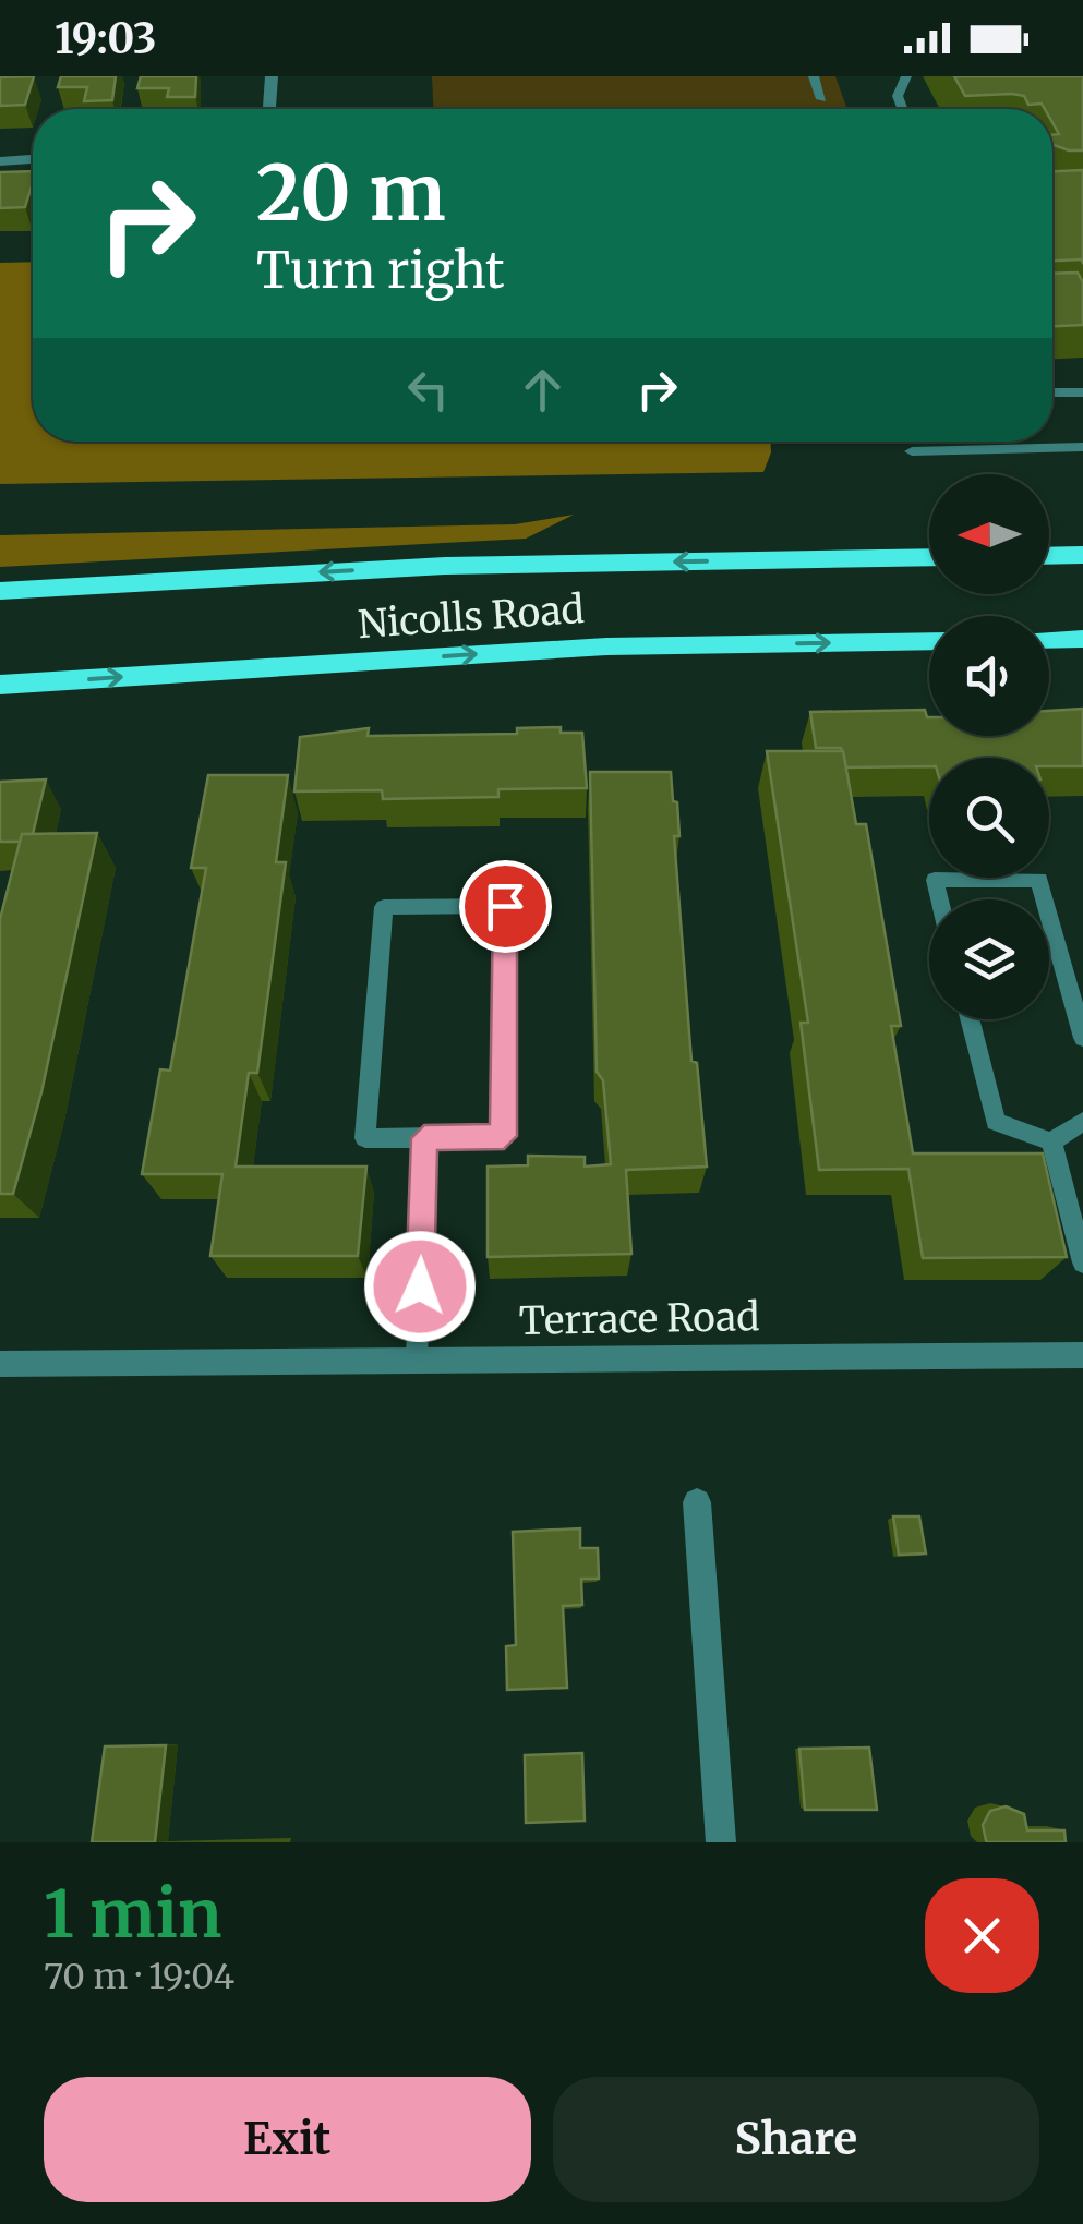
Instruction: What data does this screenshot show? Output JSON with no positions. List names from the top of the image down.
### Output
{
  "streets": {
    "highway": ["Nicolls Road"],
    "street": ["Terrace Road"]
  },
  "north": "left",
  "page": {
    "status": "19:03",
    "turn": ["20 m", "Turn right"],
    "heading": ["1 min", "70 m · 19:04"],
    "buttons": ["Exit", "Share"]
  }
}
